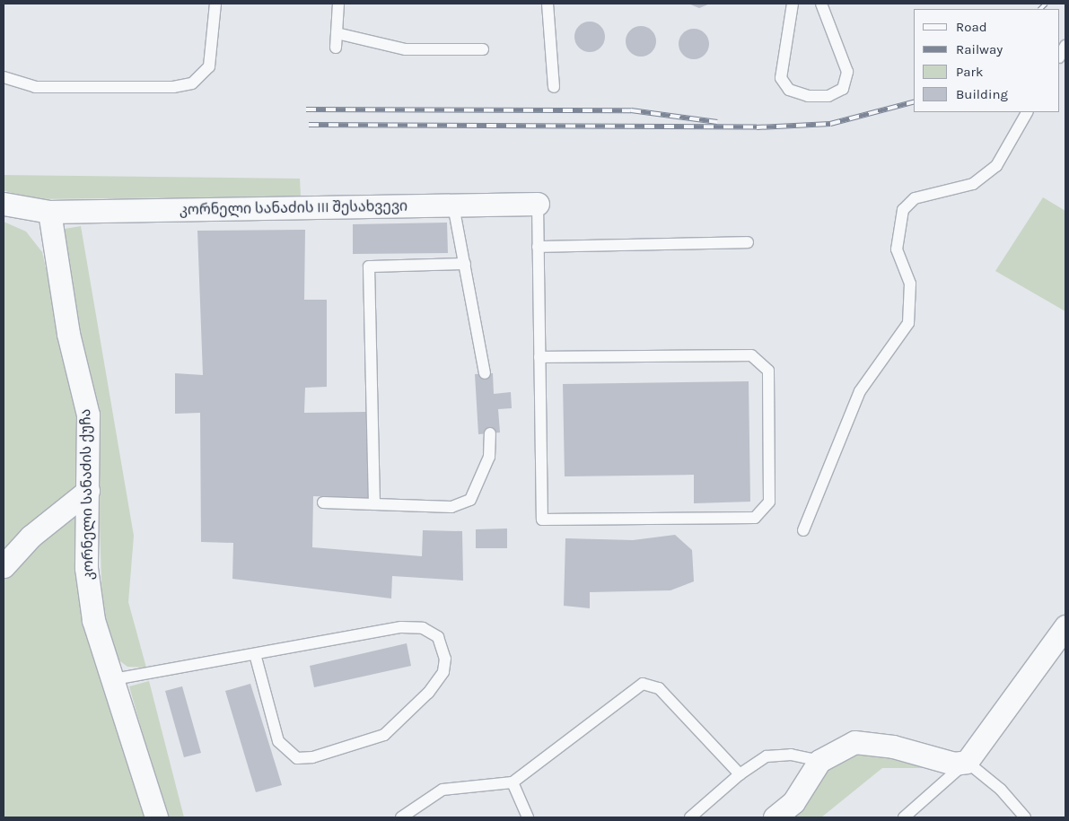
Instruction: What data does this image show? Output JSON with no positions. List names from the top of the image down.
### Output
{
  "streets": {
    "street": ["კორნელი სანაძის III შესახვევი", "კორნელი სანაძის ქუჩა"]
  },
  "crossings": [
    ["კორნელი სანაძის III შესახვევი", "კორნელი სანაძის ქუჩა"]
  ],
  "legend": [
    "Road",
    "Railway",
    "Park",
    "Building"
  ]
}
